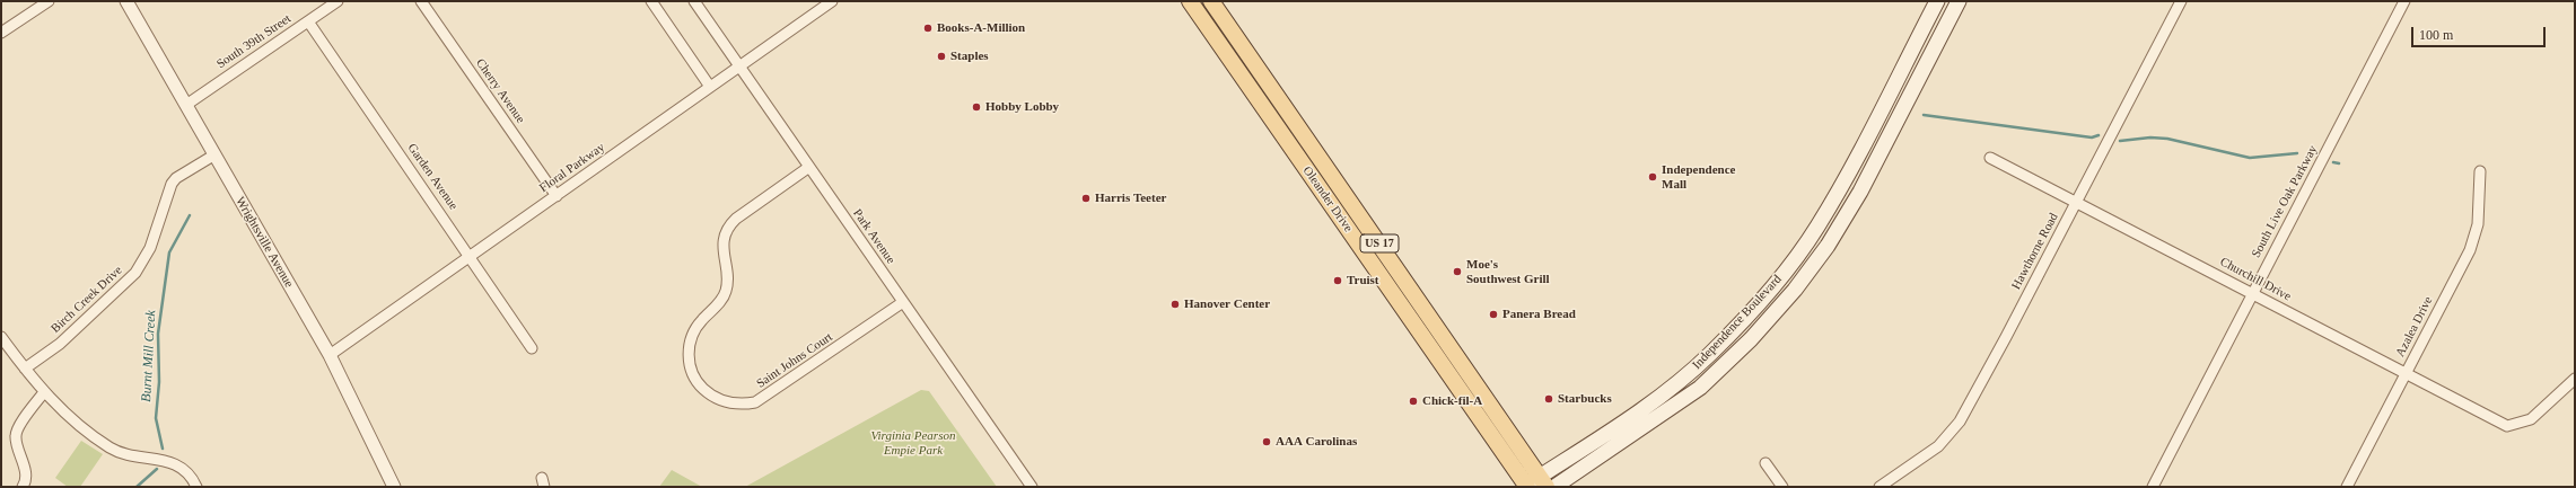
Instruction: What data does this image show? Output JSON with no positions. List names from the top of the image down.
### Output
{
  "streets": {
    "main road": ["Oleander Drive", "US 17", "Independence Boulevard"],
    "street": [
      "South 39th Street",
      "Cherry Avenue",
      "Floral Parkway",
      "Garden Avenue",
      "South Live Oak Parkway",
      "Park Avenue",
      "Wrightsville Avenue",
      "Hawthorne Road",
      "Churchill Drive",
      "Birch Creek Drive",
      "Azalea Drive",
      "Saint Johns Court"
    ]
  },
  "crossings": [
    ["South 39th Street", "Garden Avenue"],
    ["South 39th Street", "Wrightsville Avenue"],
    ["Cherry Avenue", "Floral Parkway"],
    ["Floral Parkway", "Garden Avenue"],
    ["Floral Parkway", "Park Avenue"],
    ["Floral Parkway", "Wrightsville Avenue"],
    ["Oleander Drive", "Independence Boulevard"],
    ["South Live Oak Parkway", "Churchill Drive"],
    ["Park Avenue", "Saint Johns Court"],
    ["Wrightsville Avenue", "Birch Creek Drive"],
    ["Hawthorne Road", "Churchill Drive"],
    ["Churchill Drive", "Azalea Drive"]
  ],
  "water": ["Burnt Mill Creek"],
  "parks": ["Virginia Pearson Empie Park"],
  "places": [
    "Books-A-Million",
    "Staples",
    "Hobby Lobby",
    "Independence Mall",
    "Harris Teeter",
    "Moe's Southwest Grill",
    "Truist",
    "Hanover Center",
    "Panera Bread",
    "Starbucks",
    "Chick-fil-A",
    "AAA Carolinas"
  ],
  "scale_bar": "100 m"
}
